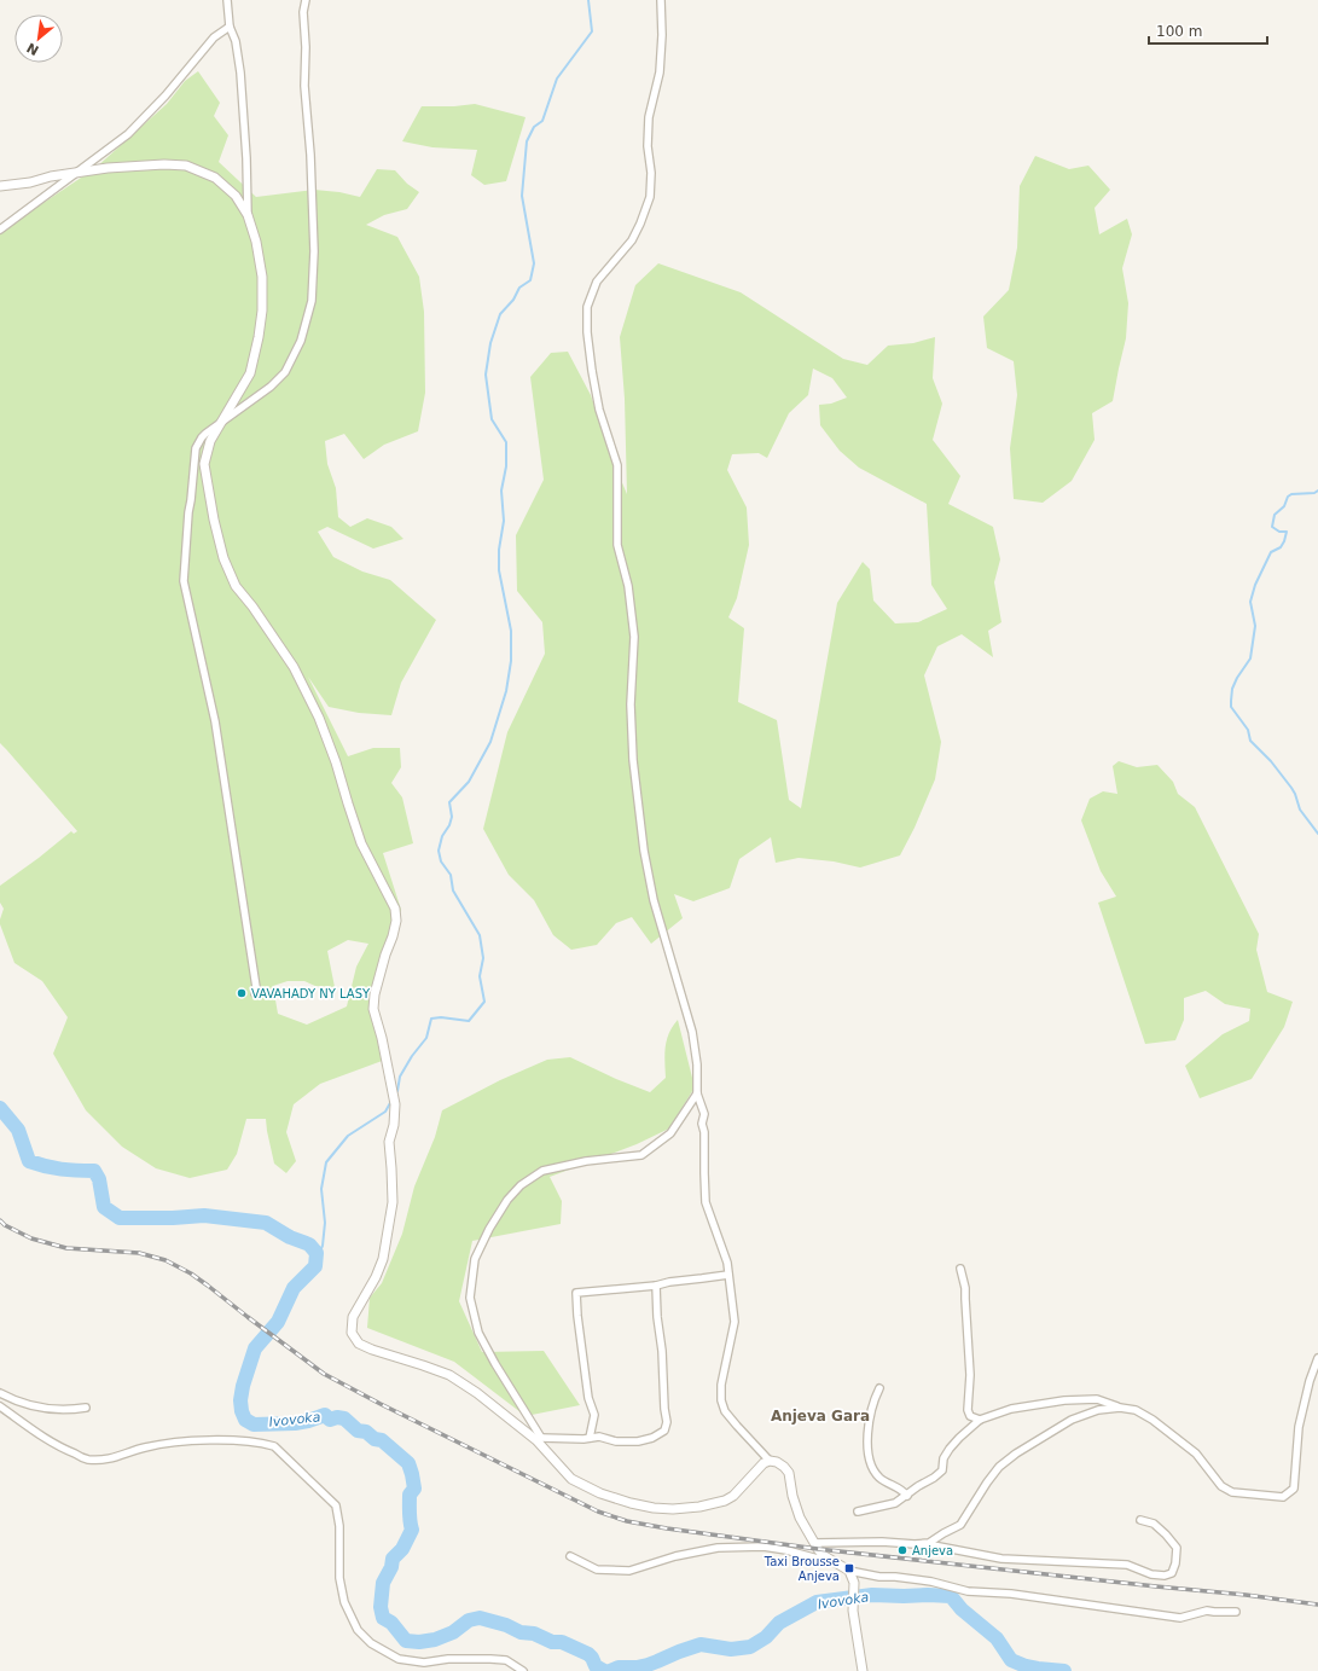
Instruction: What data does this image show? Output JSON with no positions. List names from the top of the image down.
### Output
{
  "districts": ["Anjeva Gara"],
  "water": ["Ivovoka"],
  "places": {
    "other": ["VAVAHADY NY LASY", "Anjeva"],
    "transit": ["Taxi Brousse Anjeva"]
  },
  "scale_bar": "100 m",
  "north": "bottom left"
}
